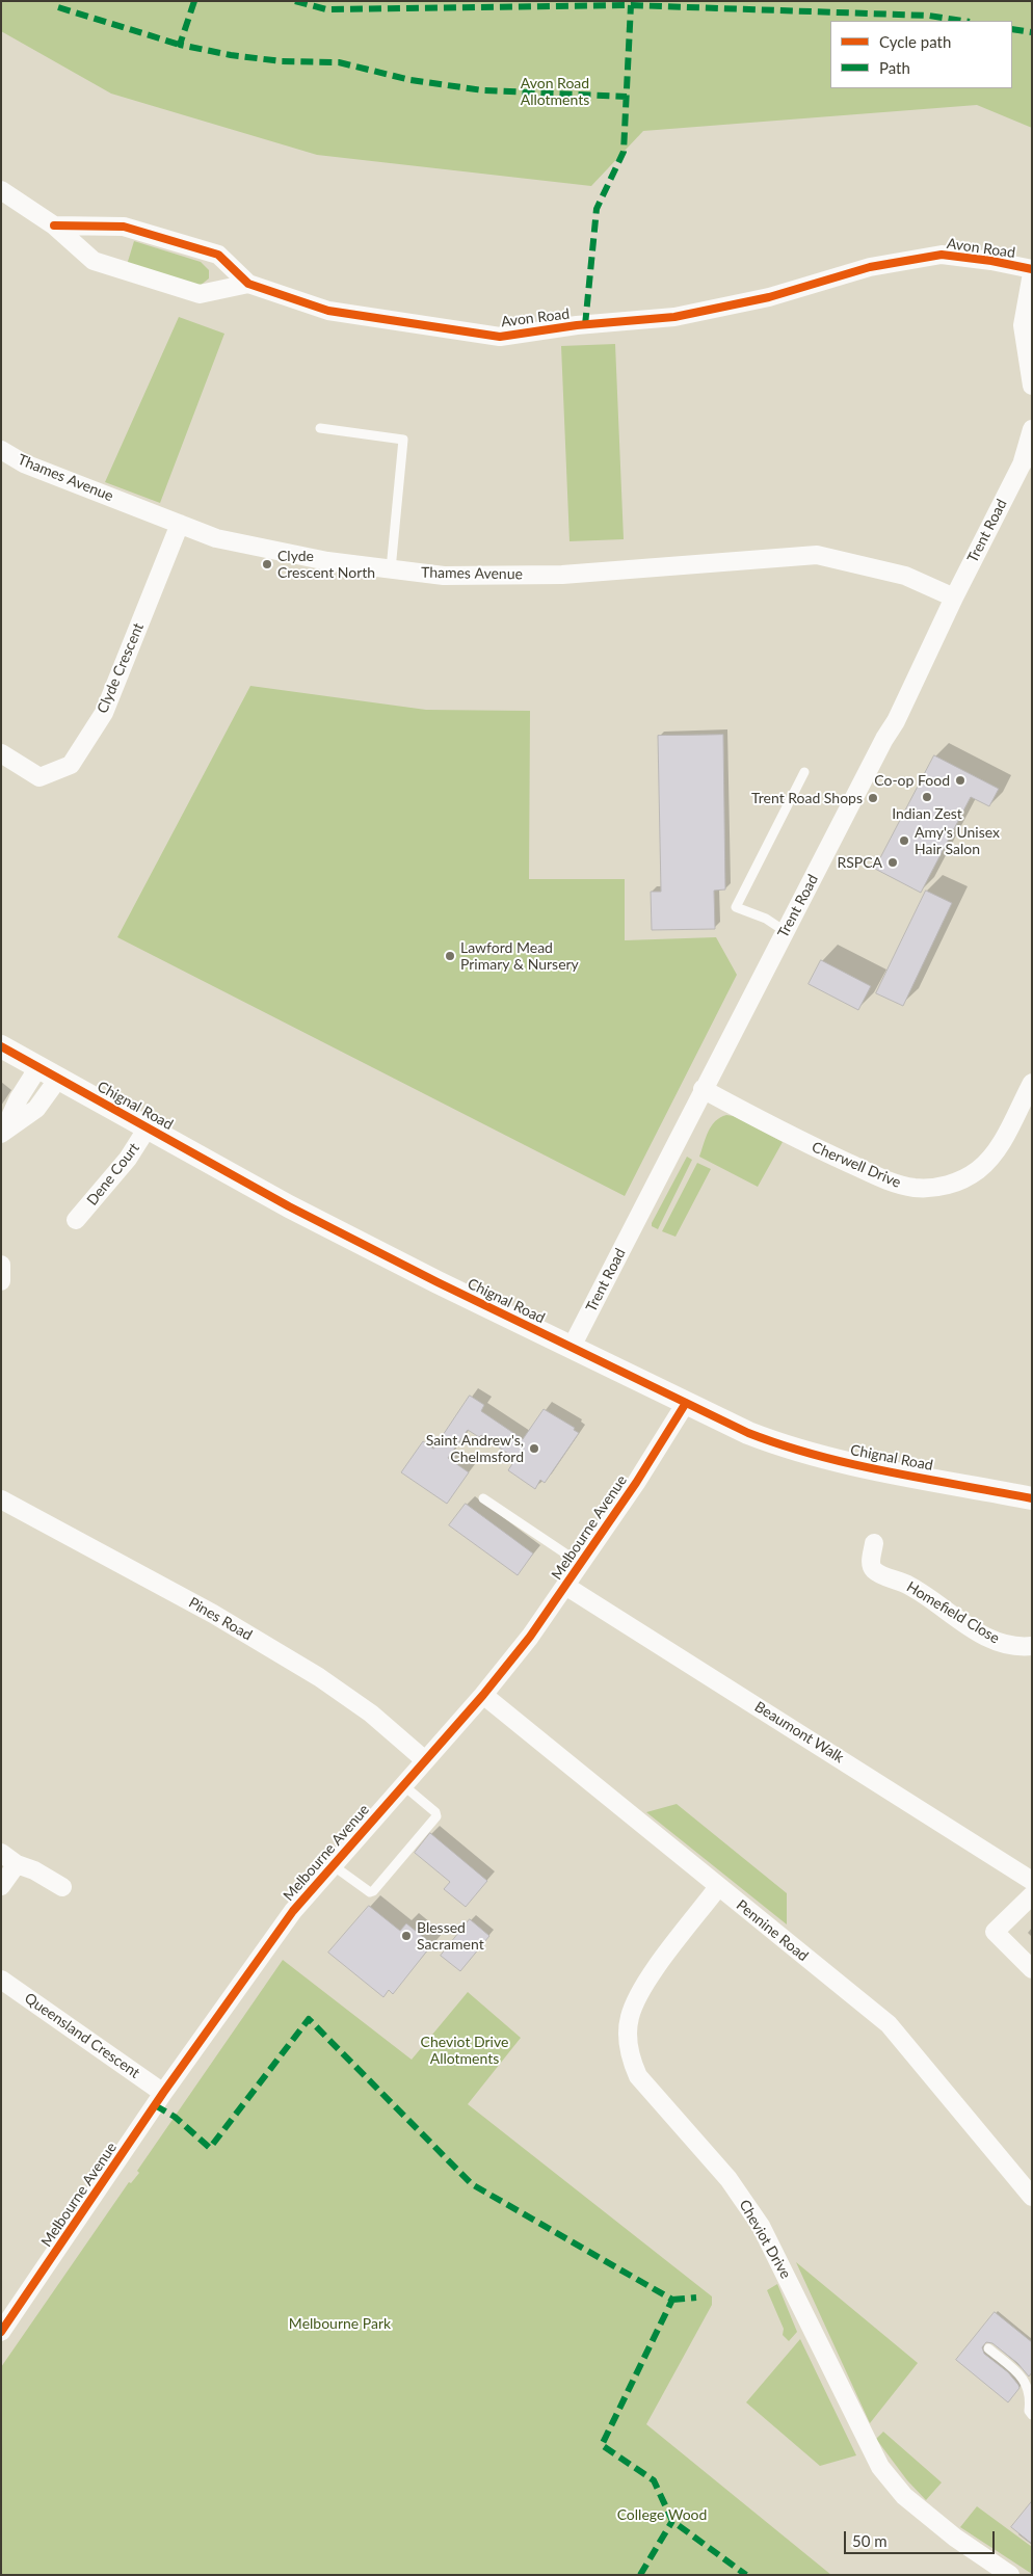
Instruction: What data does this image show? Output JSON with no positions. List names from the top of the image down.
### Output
{
  "streets": {
    "street": [
      "Avon Road",
      "Thames Avenue",
      "Trent Road",
      "Clyde Crescent",
      "Chignal Road",
      "Cherwell Drive",
      "Dene Court",
      "Melbourne Avenue",
      "Homefield Close",
      "Pines Road",
      "Beaumont Walk",
      "Pennine Road",
      "Queensland Crescent",
      "Cheviot Drive"
    ]
  },
  "crossings": [
    ["Thames Avenue", "Trent Road"],
    ["Thames Avenue", "Clyde Crescent"],
    ["Trent Road", "Chignal Road"],
    ["Trent Road", "Cherwell Drive"],
    ["Chignal Road", "Dene Court"],
    ["Chignal Road", "Melbourne Avenue"],
    ["Melbourne Avenue", "Pines Road"],
    ["Melbourne Avenue", "Beaumont Walk"],
    ["Melbourne Avenue", "Pennine Road"],
    ["Melbourne Avenue", "Queensland Crescent"],
    ["Pennine Road", "Cheviot Drive"]
  ],
  "parks": [
    "Avon Road Allotments",
    "Cheviot Drive Allotments",
    "Melbourne Park",
    "College Wood"
  ],
  "places": [
    "Clyde Crescent North",
    "Co-op Food",
    "Indian Zest",
    "Trent Road Shops",
    "Amy's Unisex Hair Salon",
    "RSPCA",
    "Lawford Mead Primary & Nursery",
    "Saint Andrew's, Chelmsford",
    "Blessed Sacrament"
  ],
  "legend": ["Cycle path", "Path"],
  "scale_bar": "50 m"
}
